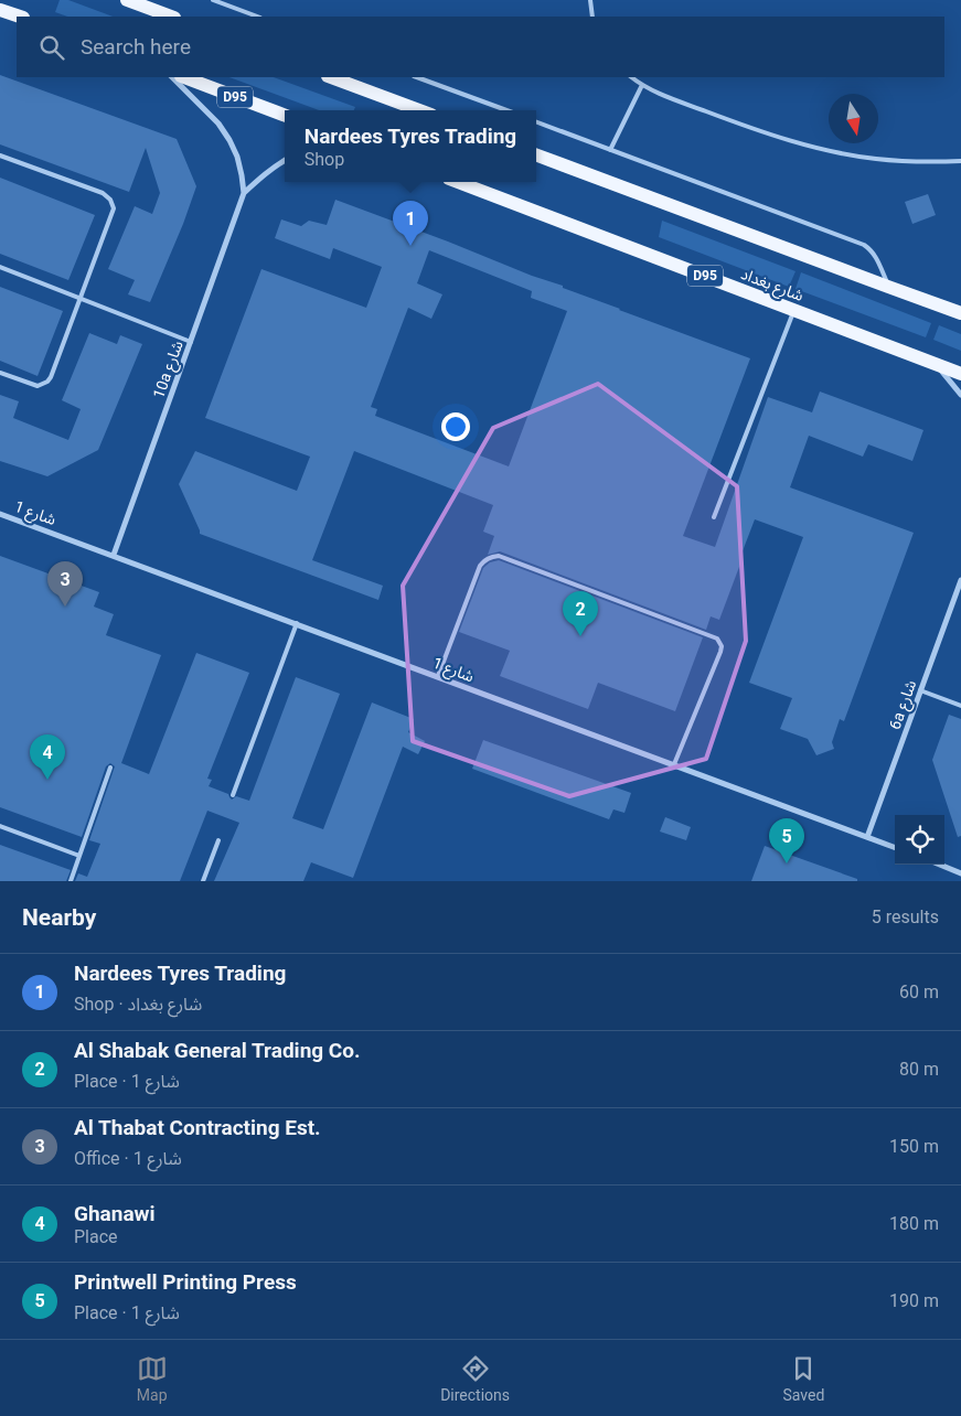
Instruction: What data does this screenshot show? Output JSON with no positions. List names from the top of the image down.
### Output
{
  "streets": {
    "main road": ["D95", "شارع بغداد"],
    "street": ["10a شارع", "شارع 1", "6a شارع"]
  },
  "crossings": [
    ["10a شارع", "شارع 1"],
    ["شارع 1", "6a شارع"]
  ],
  "north": "bottom",
  "page": {
    "search": "Search here",
    "popup": ["Nardees Tyres Trading", "Shop"],
    "pins": [
      "1",
      "3",
      "2",
      "4",
      "5"
    ],
    "heading": ["Nearby", "5 results"],
    "list": [
      {
        "mark": "1",
        "name": "Nardees Tyres Trading",
        "note": "Shop · شارع بغداد",
        "value": "60 m"
      },
      {
        "mark": "2",
        "name": "Al Shabak General Trading Co.",
        "note": "Place · شارع 1",
        "value": "80 m"
      },
      {
        "mark": "3",
        "name": "Al Thabat Contracting Est.",
        "note": "Office · شارع 1",
        "value": "150 m"
      },
      {
        "mark": "4",
        "name": "Ghanawi",
        "note": "Place",
        "value": "180 m"
      },
      {
        "mark": "5",
        "name": "Printwell Printing Press",
        "note": "Place · شارع 1",
        "value": "190 m"
      }
    ],
    "nav": ["Map", "Directions", "Saved"]
  }
}
